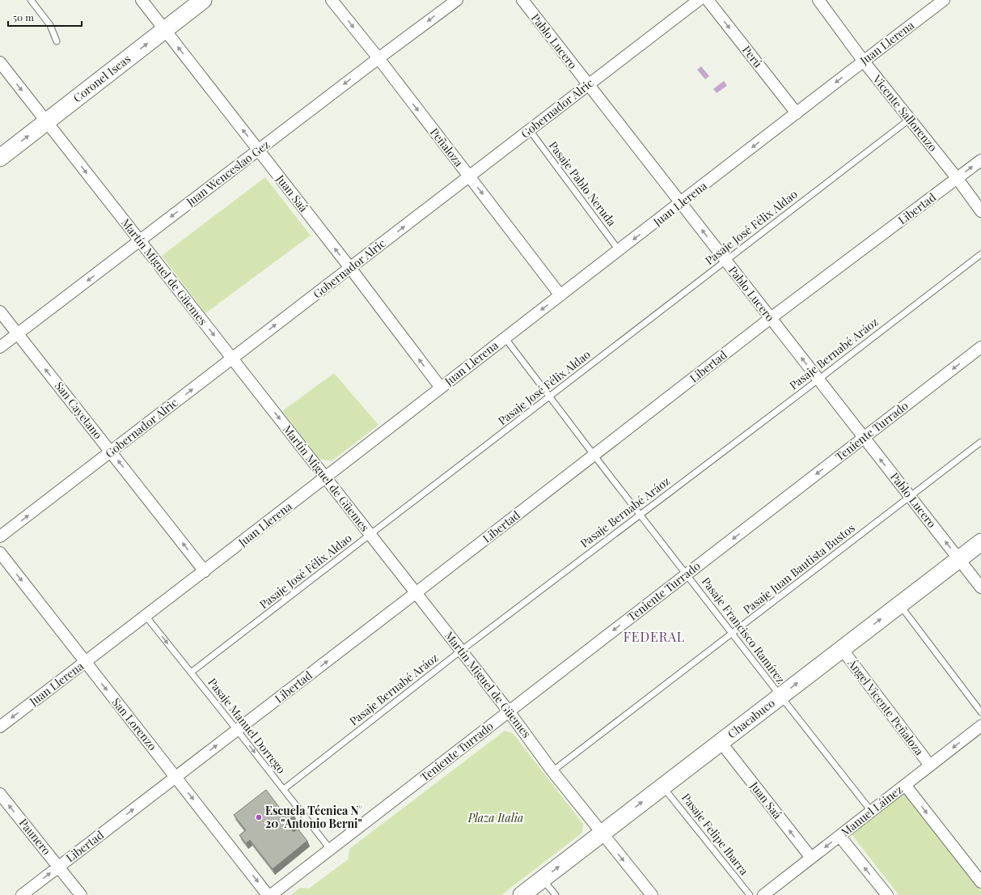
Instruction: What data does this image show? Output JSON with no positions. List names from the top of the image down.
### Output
{
  "streets": {
    "main road": ["Coronel Iseas", "Chacabuco"],
    "street": [
      "Pablo Lucero",
      "Juan Llerena",
      "Perú",
      "Gobernador Alric",
      "Vicente Sallorenzo",
      "Peñaloza",
      "Juan Wenceslao Gez",
      "Juan Saá",
      "Libertad",
      "Martín Miguel de Güemes",
      "San Cayetano",
      "Teniente Turrado",
      "Ángel Vicente Peñaloza",
      "San Lorenzo",
      "Manuel Láinez",
      "Paunero"
    ],
    "lane": [
      "Pasaje Pablo Neruda",
      "Pasaje José Félix Aldao",
      "Pasaje Bernabé Aráoz",
      "Pasaje Juan Bautista Bustos",
      "Pasaje Francisco Ramírez",
      "Pasaje Manuel Dorrego",
      "Pasaje Felipe Ibarra"
    ]
  },
  "crossings": [
    ["Pablo Lucero", "Juan Llerena"],
    ["Pablo Lucero", "Gobernador Alric"],
    ["Pablo Lucero", "Libertad"],
    ["Pablo Lucero", "Pasaje José Félix Aldao"],
    ["Pablo Lucero", "Pasaje Bernabé Aráoz"],
    ["Pablo Lucero", "Teniente Turrado"],
    ["Pablo Lucero", "Pasaje Juan Bautista Bustos"],
    ["Pablo Lucero", "Chacabuco"],
    ["Juan Llerena", "Perú"],
    ["Juan Llerena", "Vicente Sallorenzo"],
    ["Juan Llerena", "Peñaloza"],
    ["Juan Llerena", "Pasaje Pablo Neruda"],
    ["Juan Llerena", "Juan Saá"],
    ["Juan Llerena", "Martín Miguel de Güemes"],
    ["Juan Llerena", "San Cayetano"],
    ["Juan Llerena", "Pasaje Francisco Ramírez"],
    ["Juan Llerena", "San Lorenzo"],
    ["Juan Llerena", "Pasaje Manuel Dorrego"],
    ["Coronel Iseas", "Juan Saá"],
    ["Coronel Iseas", "Martín Miguel de Güemes"],
    ["Gobernador Alric", "Peñaloza"],
    ["Gobernador Alric", "Pasaje Pablo Neruda"],
    ["Gobernador Alric", "Juan Saá"],
    ["Gobernador Alric", "Martín Miguel de Güemes"],
    ["Gobernador Alric", "San Cayetano"],
    ["Vicente Sallorenzo", "Libertad"],
    ["Vicente Sallorenzo", "Pasaje José Félix Aldao"],
    ["Peñaloza", "Juan Wenceslao Gez"],
    ["Juan Wenceslao Gez", "Juan Saá"],
    ["Juan Wenceslao Gez", "Martín Miguel de Güemes"],
    ["Juan Wenceslao Gez", "San Cayetano"],
    ["Juan Saá", "Chacabuco"],
    ["Juan Saá", "Manuel Láinez"],
    ["Libertad", "Martín Miguel de Güemes"],
    ["Libertad", "Pasaje Francisco Ramírez"],
    ["Libertad", "San Lorenzo"],
    ["Libertad", "Pasaje Manuel Dorrego"],
    ["Libertad", "Paunero"],
    ["Pasaje José Félix Aldao", "Martín Miguel de Güemes"],
    ["Pasaje José Félix Aldao", "Pasaje Francisco Ramírez"],
    ["Pasaje José Félix Aldao", "Pasaje Manuel Dorrego"],
    ["Martín Miguel de Güemes", "Pasaje Bernabé Aráoz"],
    ["Martín Miguel de Güemes", "Teniente Turrado"],
    ["Martín Miguel de Güemes", "Pasaje Juan Bautista Bustos"],
    ["Martín Miguel de Güemes", "Chacabuco"],
    ["Pasaje Bernabé Aráoz", "Pasaje Francisco Ramírez"],
    ["Pasaje Bernabé Aráoz", "Pasaje Manuel Dorrego"],
    ["Teniente Turrado", "Pasaje Francisco Ramírez"],
    ["Teniente Turrado", "Pasaje Manuel Dorrego"],
    ["Pasaje Juan Bautista Bustos", "Pasaje Francisco Ramírez"],
    ["Pasaje Francisco Ramírez", "Chacabuco"],
    ["Pasaje Francisco Ramírez", "Manuel Láinez"],
    ["Ángel Vicente Peñaloza", "Chacabuco"],
    ["Ángel Vicente Peñaloza", "Manuel Láinez"],
    ["Chacabuco", "Pasaje Felipe Ibarra"]
  ],
  "one_way": [
    "Pablo Lucero",
    "Juan Llerena",
    "Perú",
    "Coronel Iseas",
    "Gobernador Alric",
    "Peñaloza",
    "Juan Wenceslao Gez",
    "Juan Saá",
    "Libertad",
    "Martín Miguel de Güemes",
    "San Cayetano",
    "Teniente Turrado",
    "Chacabuco",
    "San Lorenzo",
    "Pasaje Manuel Dorrego",
    "Manuel Láinez",
    "Paunero"
  ],
  "districts": ["FEDERAL"],
  "parks": ["Plaza Italia"],
  "places": ["Escuela Técnica N° 20 \"Antonio Berni\""],
  "scale_bar": "50 m"
}
